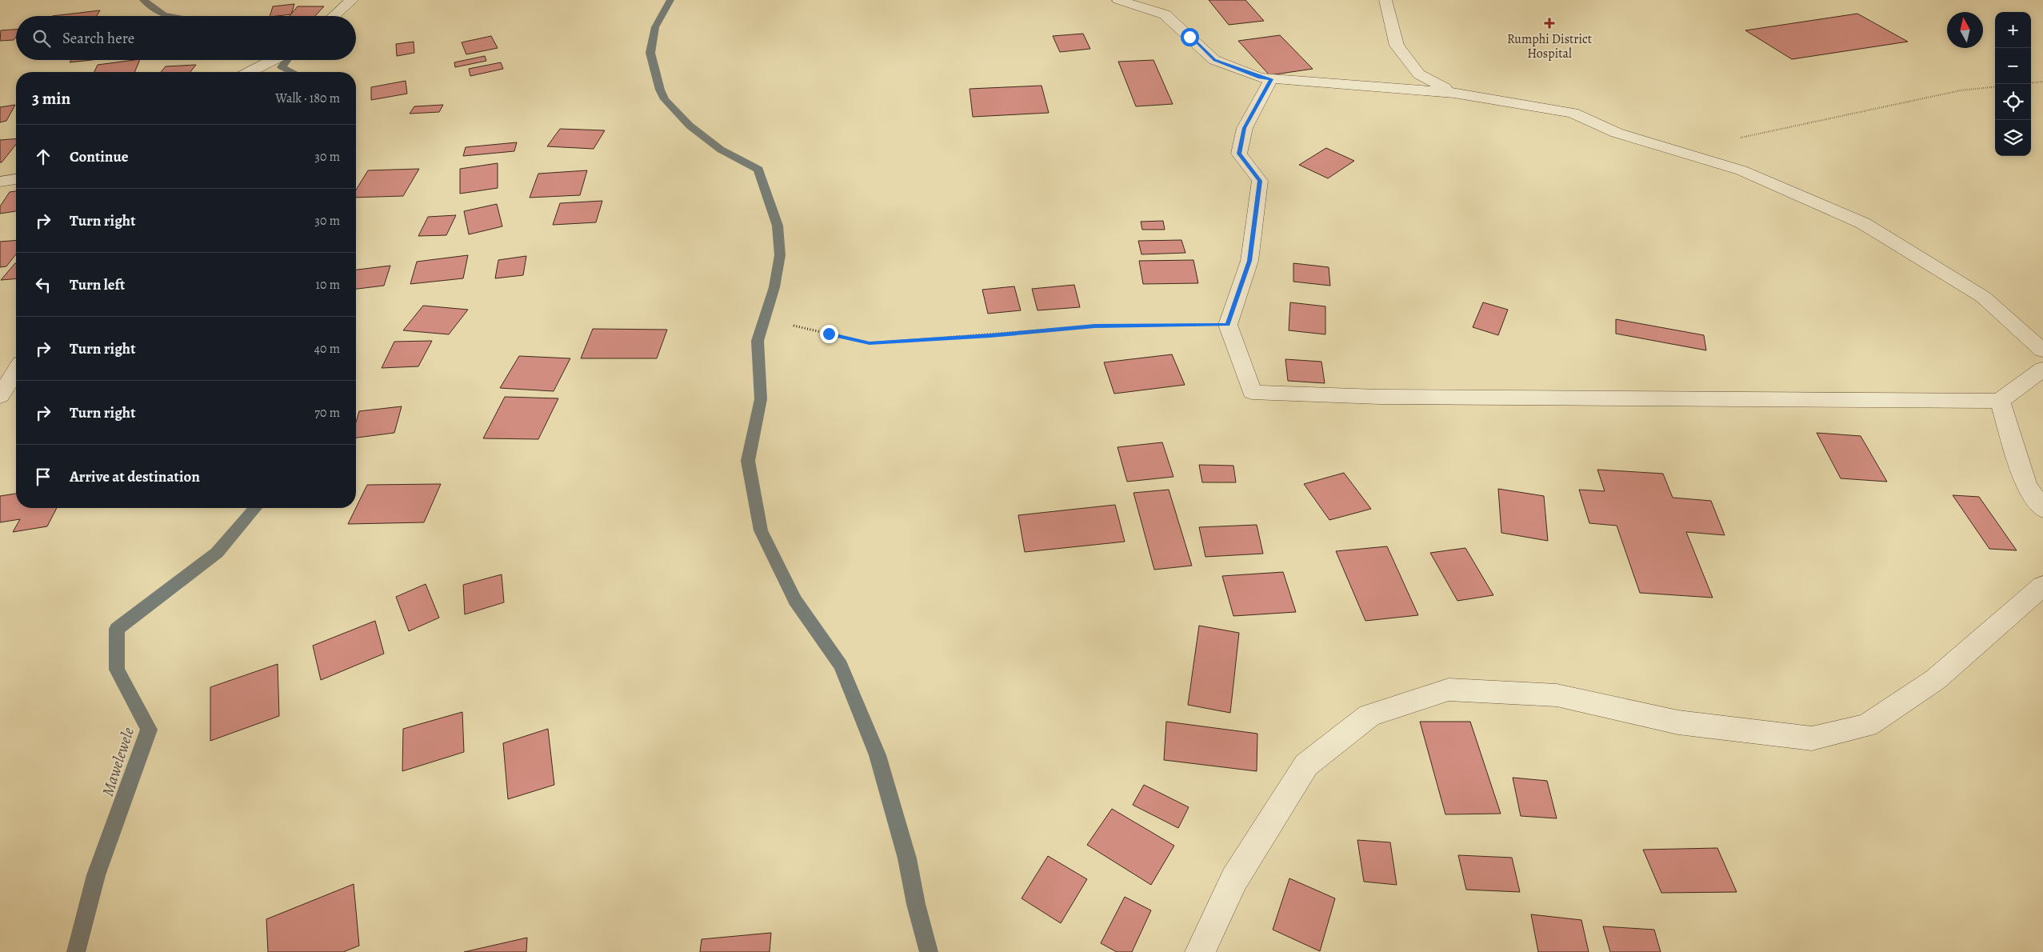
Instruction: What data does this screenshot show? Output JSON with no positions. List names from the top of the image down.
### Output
{
  "water": ["Mawelewele"],
  "places": {
    "health": ["Rumphi District Hospital"]
  },
  "north": "top",
  "page": {
    "map_buttons": ["+", "−"],
    "search": "Search here",
    "heading": ["3 min", "Walk · 180 m"],
    "list": [
      ["Continue", "30 m"],
      ["Turn right", "30 m"],
      ["Turn left", "10 m"],
      ["Turn right", "40 m"],
      ["Turn right", "70 m"],
      "Arrive at destination"
    ]
  }
}
